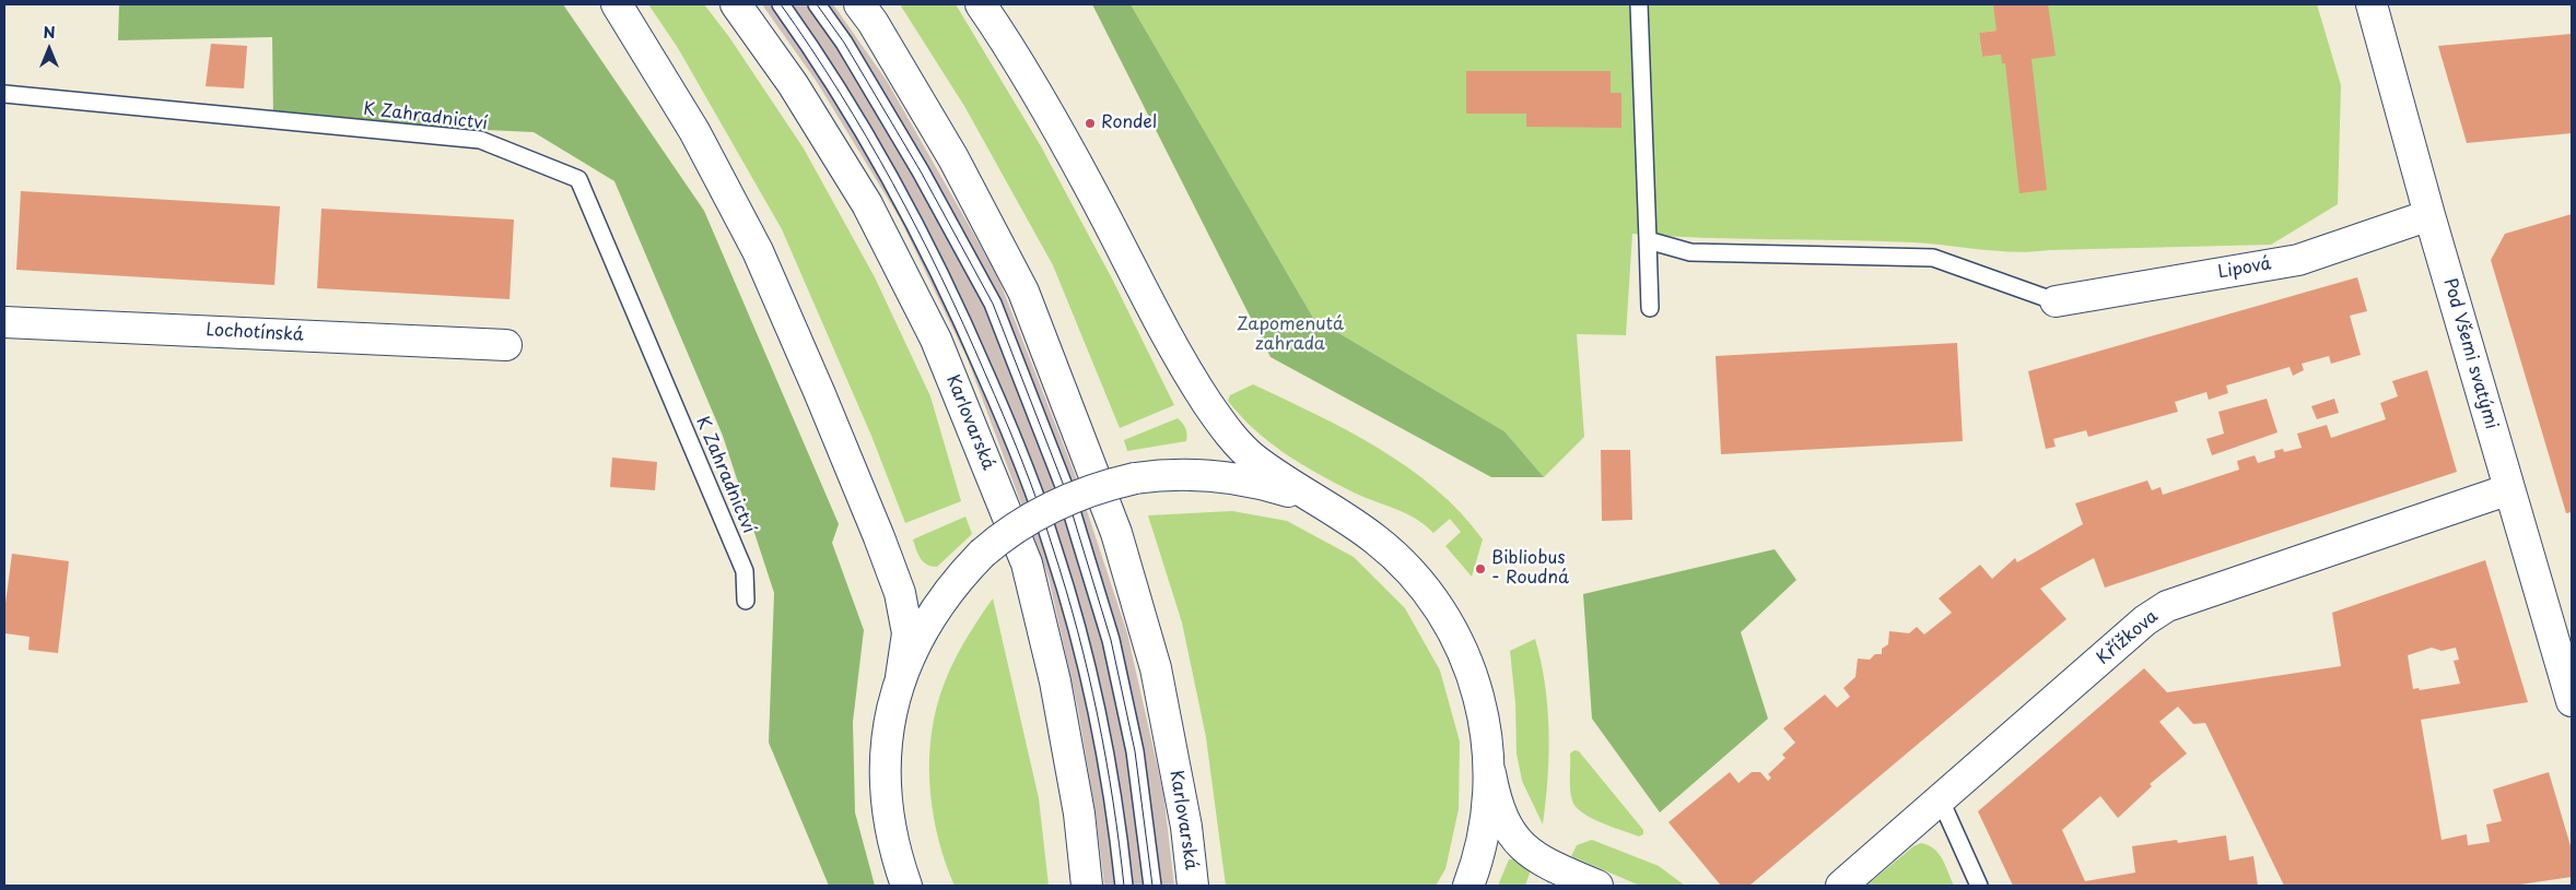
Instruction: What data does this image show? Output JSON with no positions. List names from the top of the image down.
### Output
{
  "streets": {
    "main road": [
      "Lipová",
      "Lochotínská",
      "Pod Všemi svatými",
      "Karlovarská",
      "Křížkova"
    ],
    "lane": ["K Zahradnictví"]
  },
  "crossings": [
    ["Lipová", "Pod Všemi svatými"],
    ["Pod Všemi svatými", "Křížkova"]
  ],
  "parks": ["Zapomenutá zahrada"],
  "places": ["Rondel", "Bibliobus - Roudná"],
  "north": "top"
}
